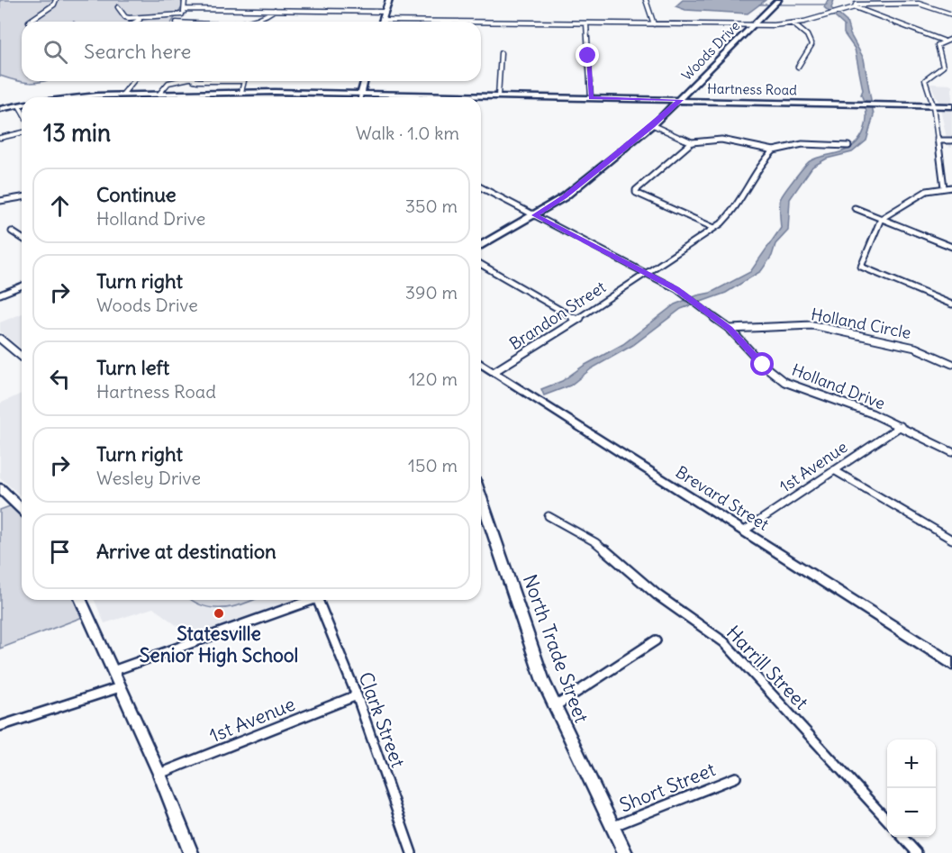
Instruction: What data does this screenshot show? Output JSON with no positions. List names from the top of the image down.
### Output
{
  "streets": {
    "street": [
      "Woods Drive",
      "Hartness Road",
      "Brandon Street",
      "Holland Circle",
      "Holland Drive",
      "1st Avenue",
      "Brevard Street",
      "North Trade Street",
      "Harrill Street",
      "Clark Street",
      "Short Street"
    ]
  },
  "crossings": [
    ["Woods Drive", "Hartness Road"],
    ["Woods Drive", "Holland Drive"],
    ["Brandon Street", "Holland Drive"],
    ["Brandon Street", "Brevard Street"],
    ["Holland Circle", "Holland Drive"],
    ["Holland Drive", "1st Avenue"],
    ["1st Avenue", "Brevard Street"],
    ["1st Avenue", "Clark Street"],
    ["North Trade Street", "Short Street"]
  ],
  "places": ["Statesville Senior High School"],
  "page": {
    "search": "Search here",
    "heading": ["13 min", "Walk · 1.0 km"],
    "list": [
      ["Continue", "Holland Drive", "350 m"],
      ["Turn right", "Woods Drive", "390 m"],
      ["Turn left", "Hartness Road", "120 m"],
      ["Turn right", "Wesley Drive", "150 m"],
      "Arrive at destination"
    ],
    "map_buttons": ["+", "−"]
  }
}
